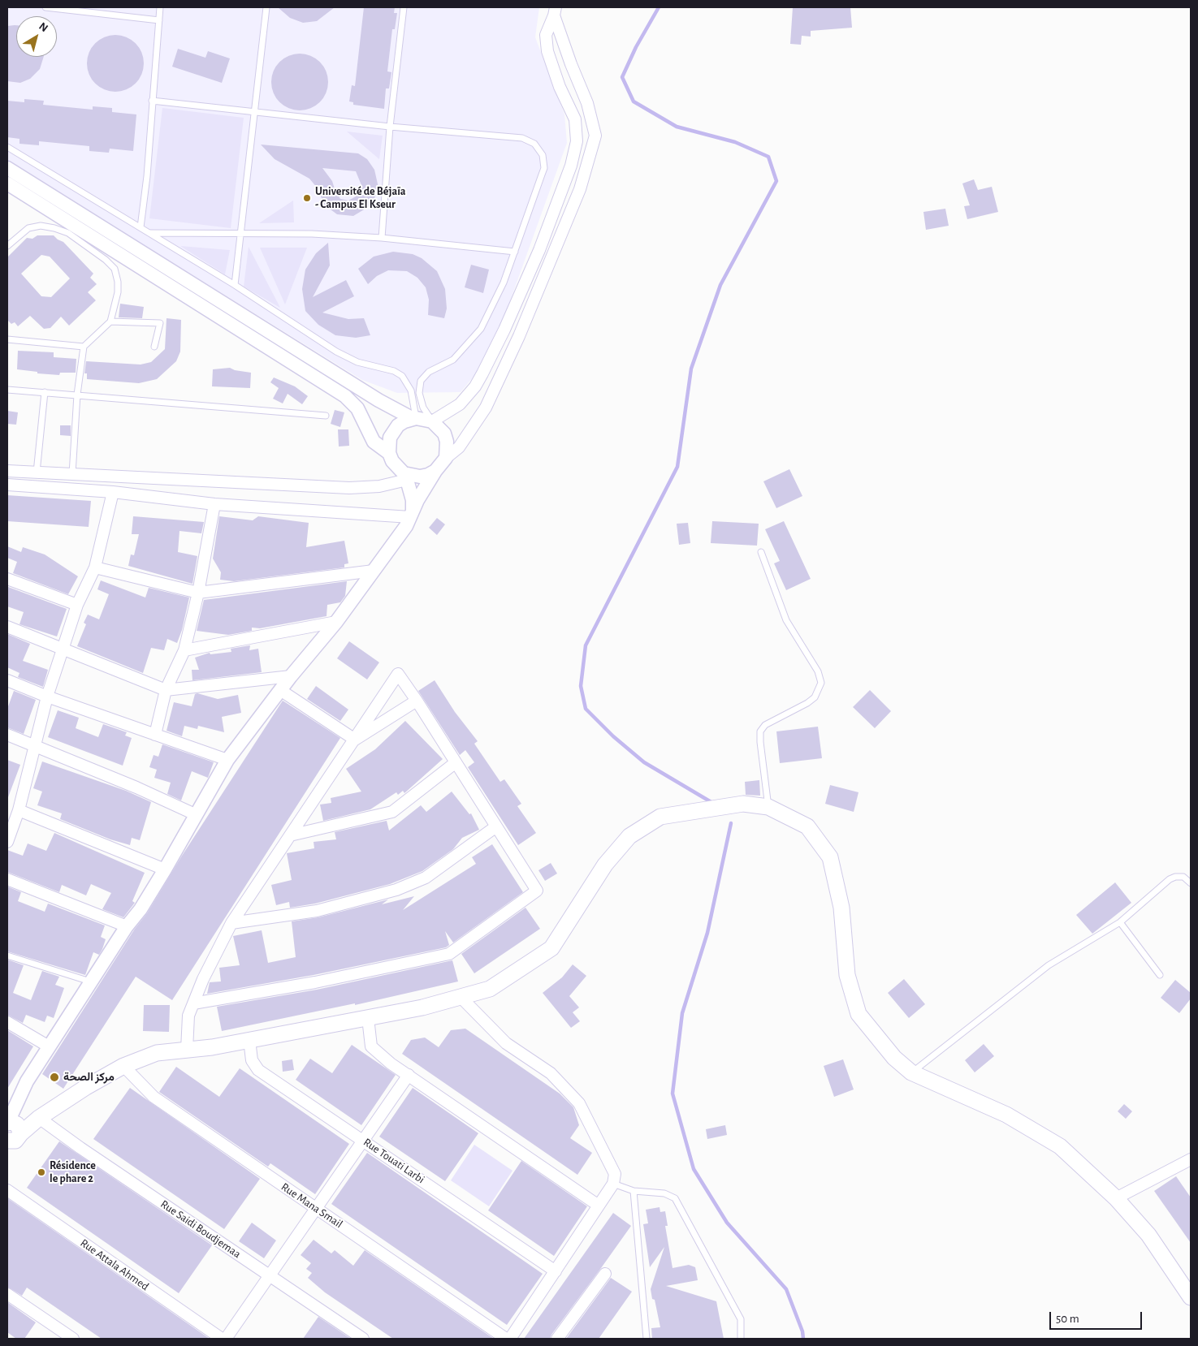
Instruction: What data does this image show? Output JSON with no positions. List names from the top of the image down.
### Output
{
  "streets": {
    "street": [
      "Rue Touati Larbi",
      "Rue Mana Smail",
      "Rue Saidi Boudjemaa",
      "Rue Attala Ahmed"
    ]
  },
  "places": ["Université de Béjaïa - Campus El Kseur", "مركز الصحة", "Résidence le phare 2"],
  "scale_bar": "50 m",
  "north": "top right"
}
